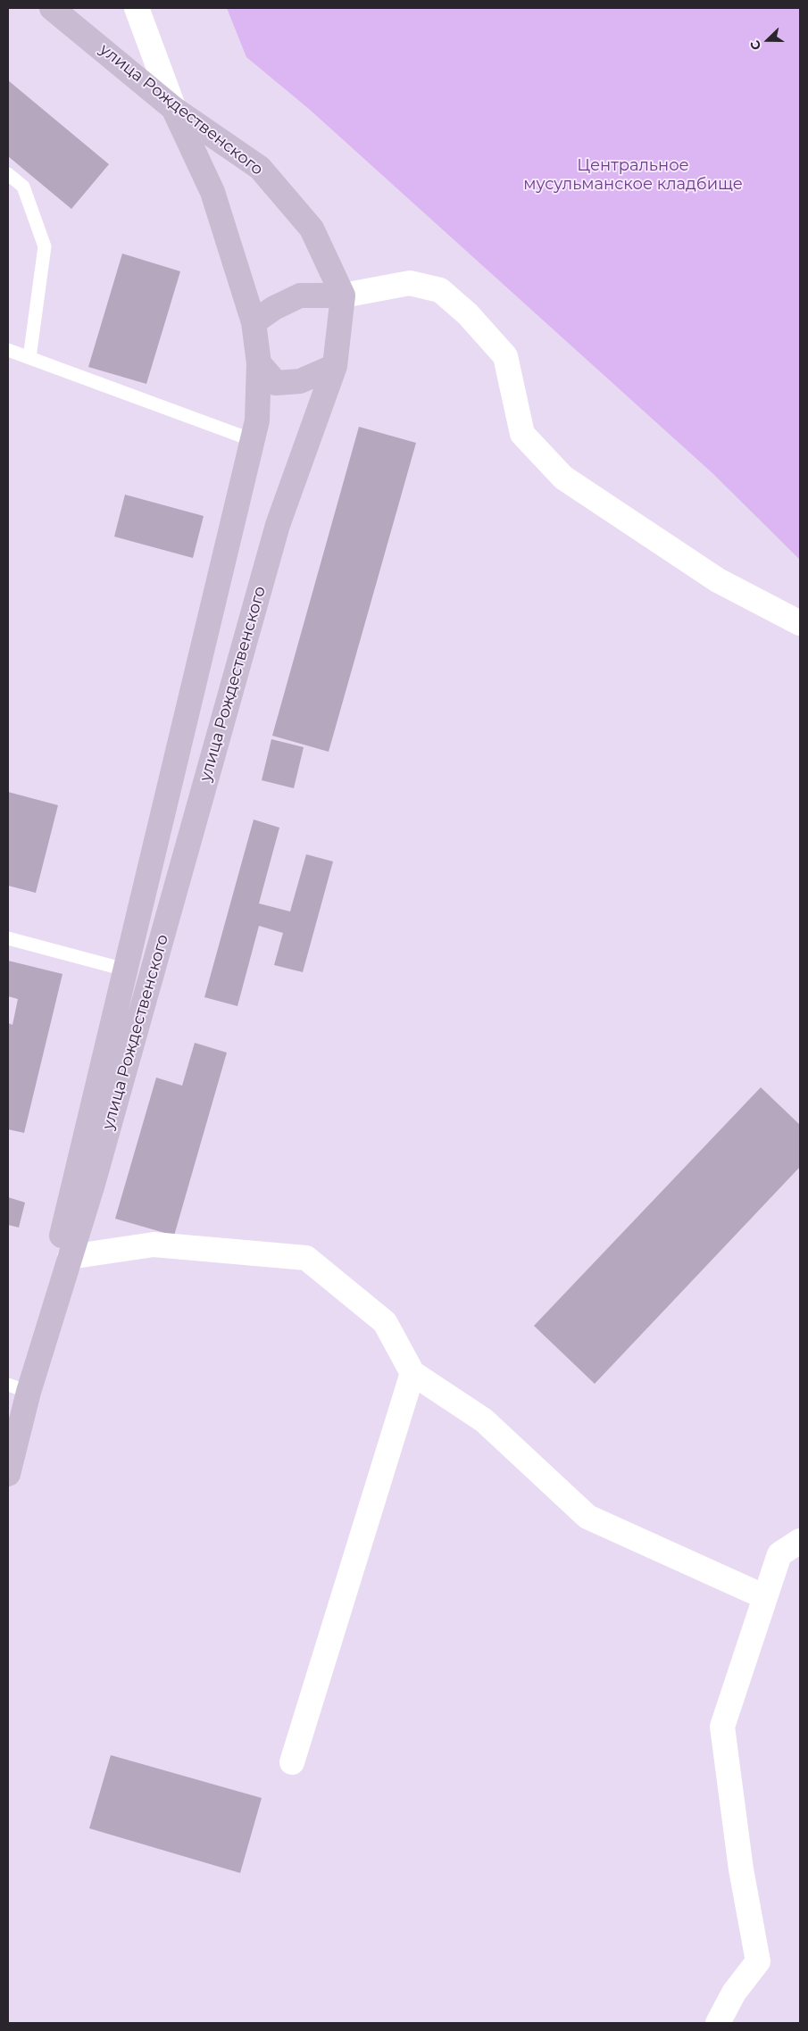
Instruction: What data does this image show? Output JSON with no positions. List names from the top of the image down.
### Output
{
  "streets": {
    "main road": ["улица Рождественского"]
  },
  "parks": ["Центральное мусульманское кладбище"],
  "north": "left"
}
